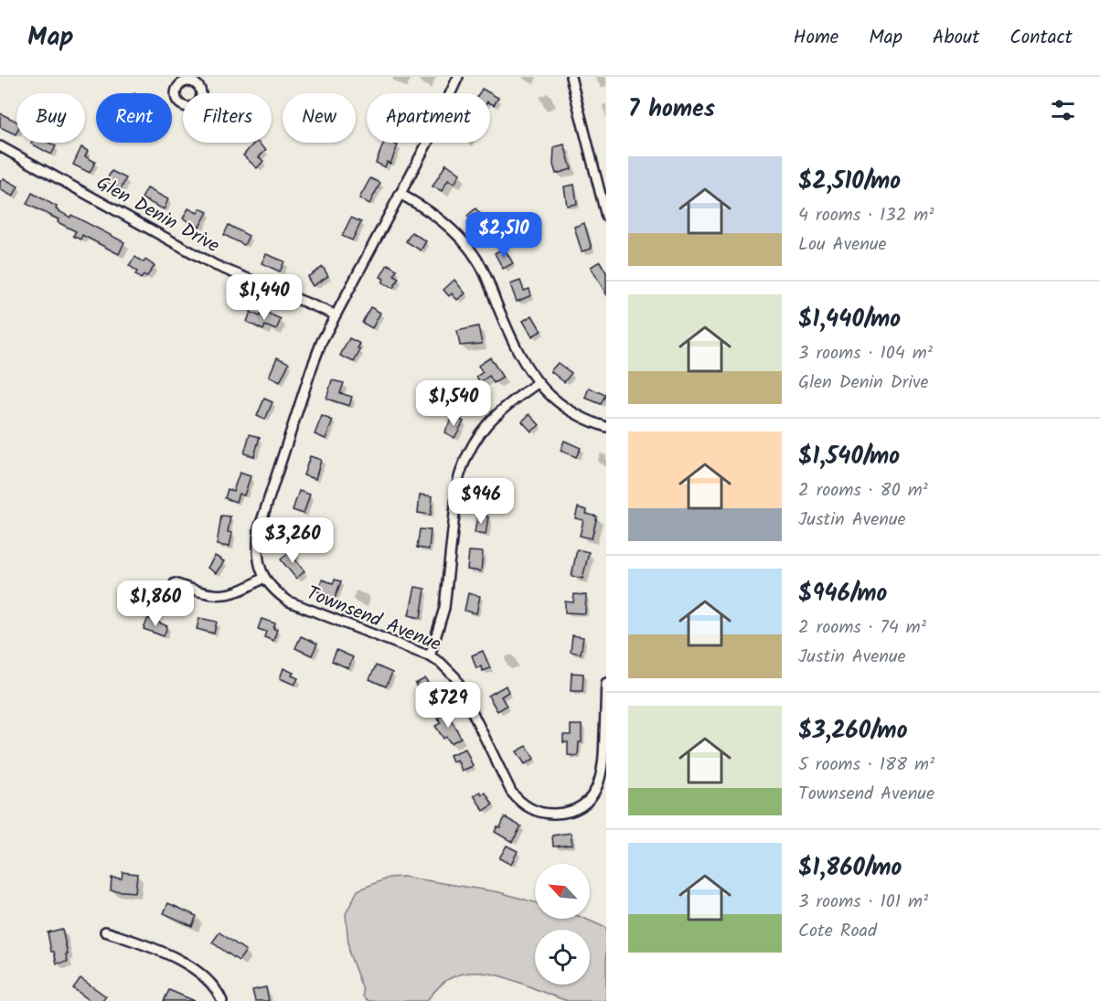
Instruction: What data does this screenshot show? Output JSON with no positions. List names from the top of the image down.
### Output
{
  "streets": {
    "street": ["Glen Denin Drive", "Townsend Avenue"]
  },
  "north": "top left",
  "page": {
    "header": "Map",
    "nav": [
      "Home",
      "Map",
      "About",
      "Contact"
    ],
    "heading": "7 homes",
    "chip": [
      "Buy",
      "Rent",
      "Filters",
      "New",
      "Apartment"
    ],
    "list": [
      {
        "name": "$2,510/mo",
        "note": "4 rooms · 132 m² · Lou Avenue"
      },
      {
        "name": "$1,440/mo",
        "note": "3 rooms · 104 m² · Glen Denin Drive"
      },
      {
        "name": "$1,540/mo",
        "note": "2 rooms · 80 m² · Justin Avenue"
      },
      {
        "name": "$946/mo",
        "note": "2 rooms · 74 m² · Justin Avenue"
      },
      {
        "name": "$3,260/mo",
        "note": "5 rooms · 188 m² · Townsend Avenue"
      },
      {
        "name": "$1,860/mo",
        "note": "3 rooms · 101 m² · Cote Road"
      }
    ],
    "price": [
      "$2,510",
      "$1,440",
      "$1,540",
      "$946",
      "$3,260",
      "$1,860",
      "$729"
    ]
  }
}
